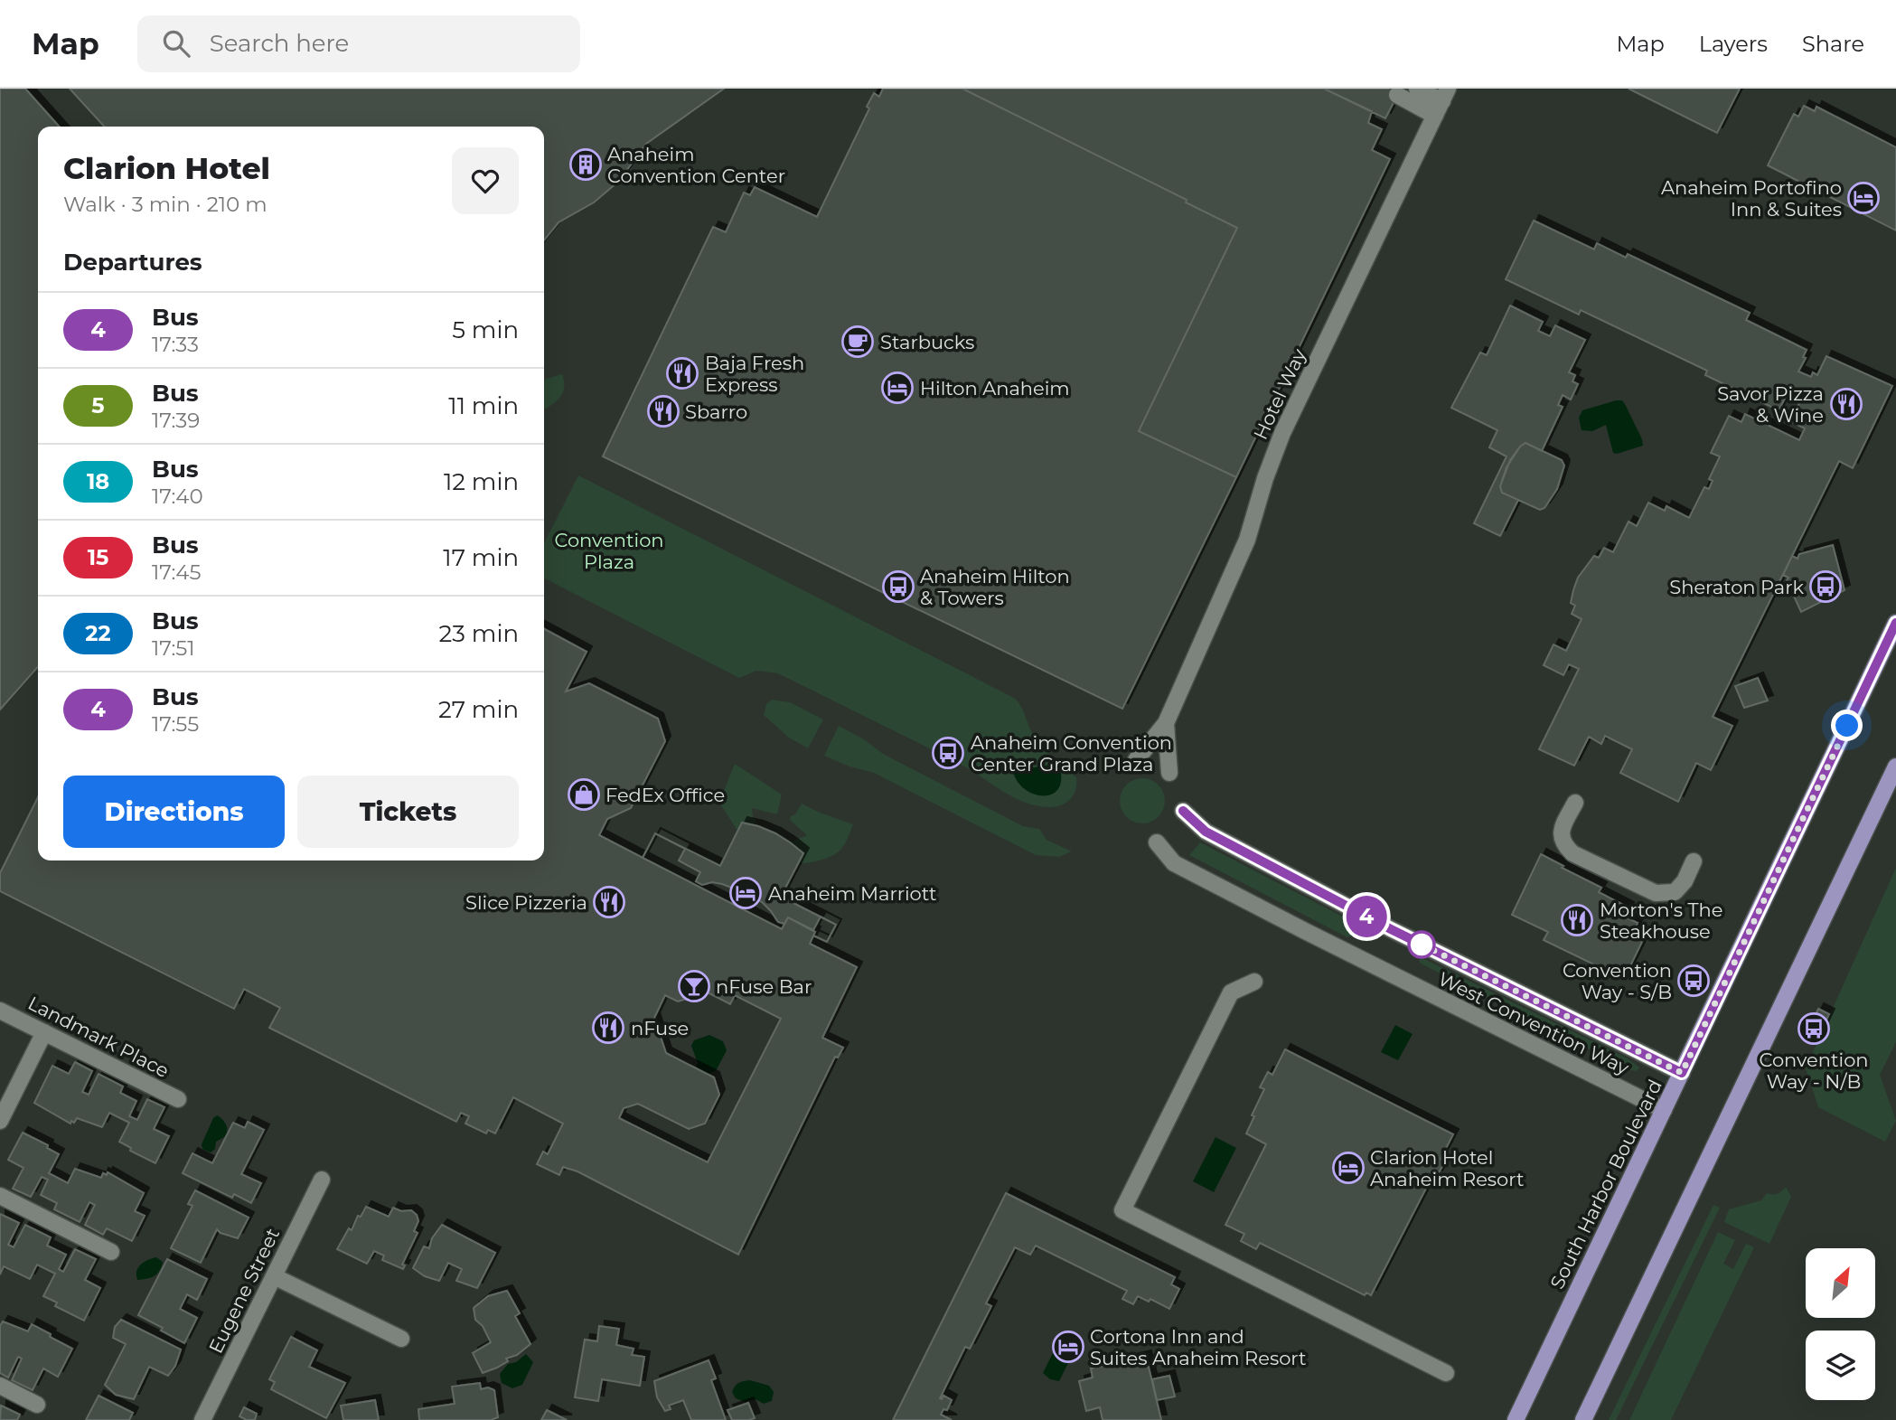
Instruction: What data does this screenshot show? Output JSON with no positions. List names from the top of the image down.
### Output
{
  "streets": {
    "main road": ["South Harbor Boulevard"],
    "street": [
      "Hotel Way",
      "West Convention Way",
      "Landmark Place",
      "Eugene Street"
    ]
  },
  "crossings": [
    ["West Convention Way", "South Harbor Boulevard"]
  ],
  "parks": ["Convention Plaza"],
  "places": {
    "building": ["Anaheim Convention Center"],
    "hotel": [
      "Anaheim Portofino Inn & Suites",
      "Hilton Anaheim",
      "Anaheim Marriott",
      "Clarion Hotel Anaheim Resort",
      "Cortona Inn and Suites Anaheim Resort"
    ],
    "cafe": ["Starbucks"],
    "restaurant": [
      "Baja Fresh Express",
      "Savor Pizza & Wine",
      "Sbarro",
      "Slice Pizzeria",
      "Morton's The Steakhouse",
      "nFuse"
    ],
    "bus stop": [
      "Anaheim Hilton & Towers",
      "Sheraton Park",
      "Anaheim Convention Center Grand Plaza",
      "Convention Way - S/B",
      "Convention Way - N/B"
    ],
    "shop": ["FedEx Office"],
    "bar": ["nFuse Bar"]
  },
  "lines": ["bus line 4"],
  "north": "top right",
  "page": {
    "header": "Map",
    "search": "Search here",
    "nav": ["Map", "Layers", "Share"],
    "on_map": "4",
    "heading": [
      ["Clarion Hotel", "Walk · 3 min · 210 m"],
      "Departures"
    ],
    "list": [
      {
        "mark": "4",
        "name": "Bus",
        "note": "17:33",
        "value": "5 min"
      },
      {
        "mark": "5",
        "name": "Bus",
        "note": "17:39",
        "value": "11 min"
      },
      {
        "mark": "18",
        "name": "Bus",
        "note": "17:40",
        "value": "12 min"
      },
      {
        "mark": "15",
        "name": "Bus",
        "note": "17:45",
        "value": "17 min"
      },
      {
        "mark": "22",
        "name": "Bus",
        "note": "17:51",
        "value": "23 min"
      },
      {
        "mark": "4",
        "name": "Bus",
        "note": "17:55",
        "value": "27 min"
      }
    ],
    "buttons": ["Directions", "Tickets"]
  }
}
